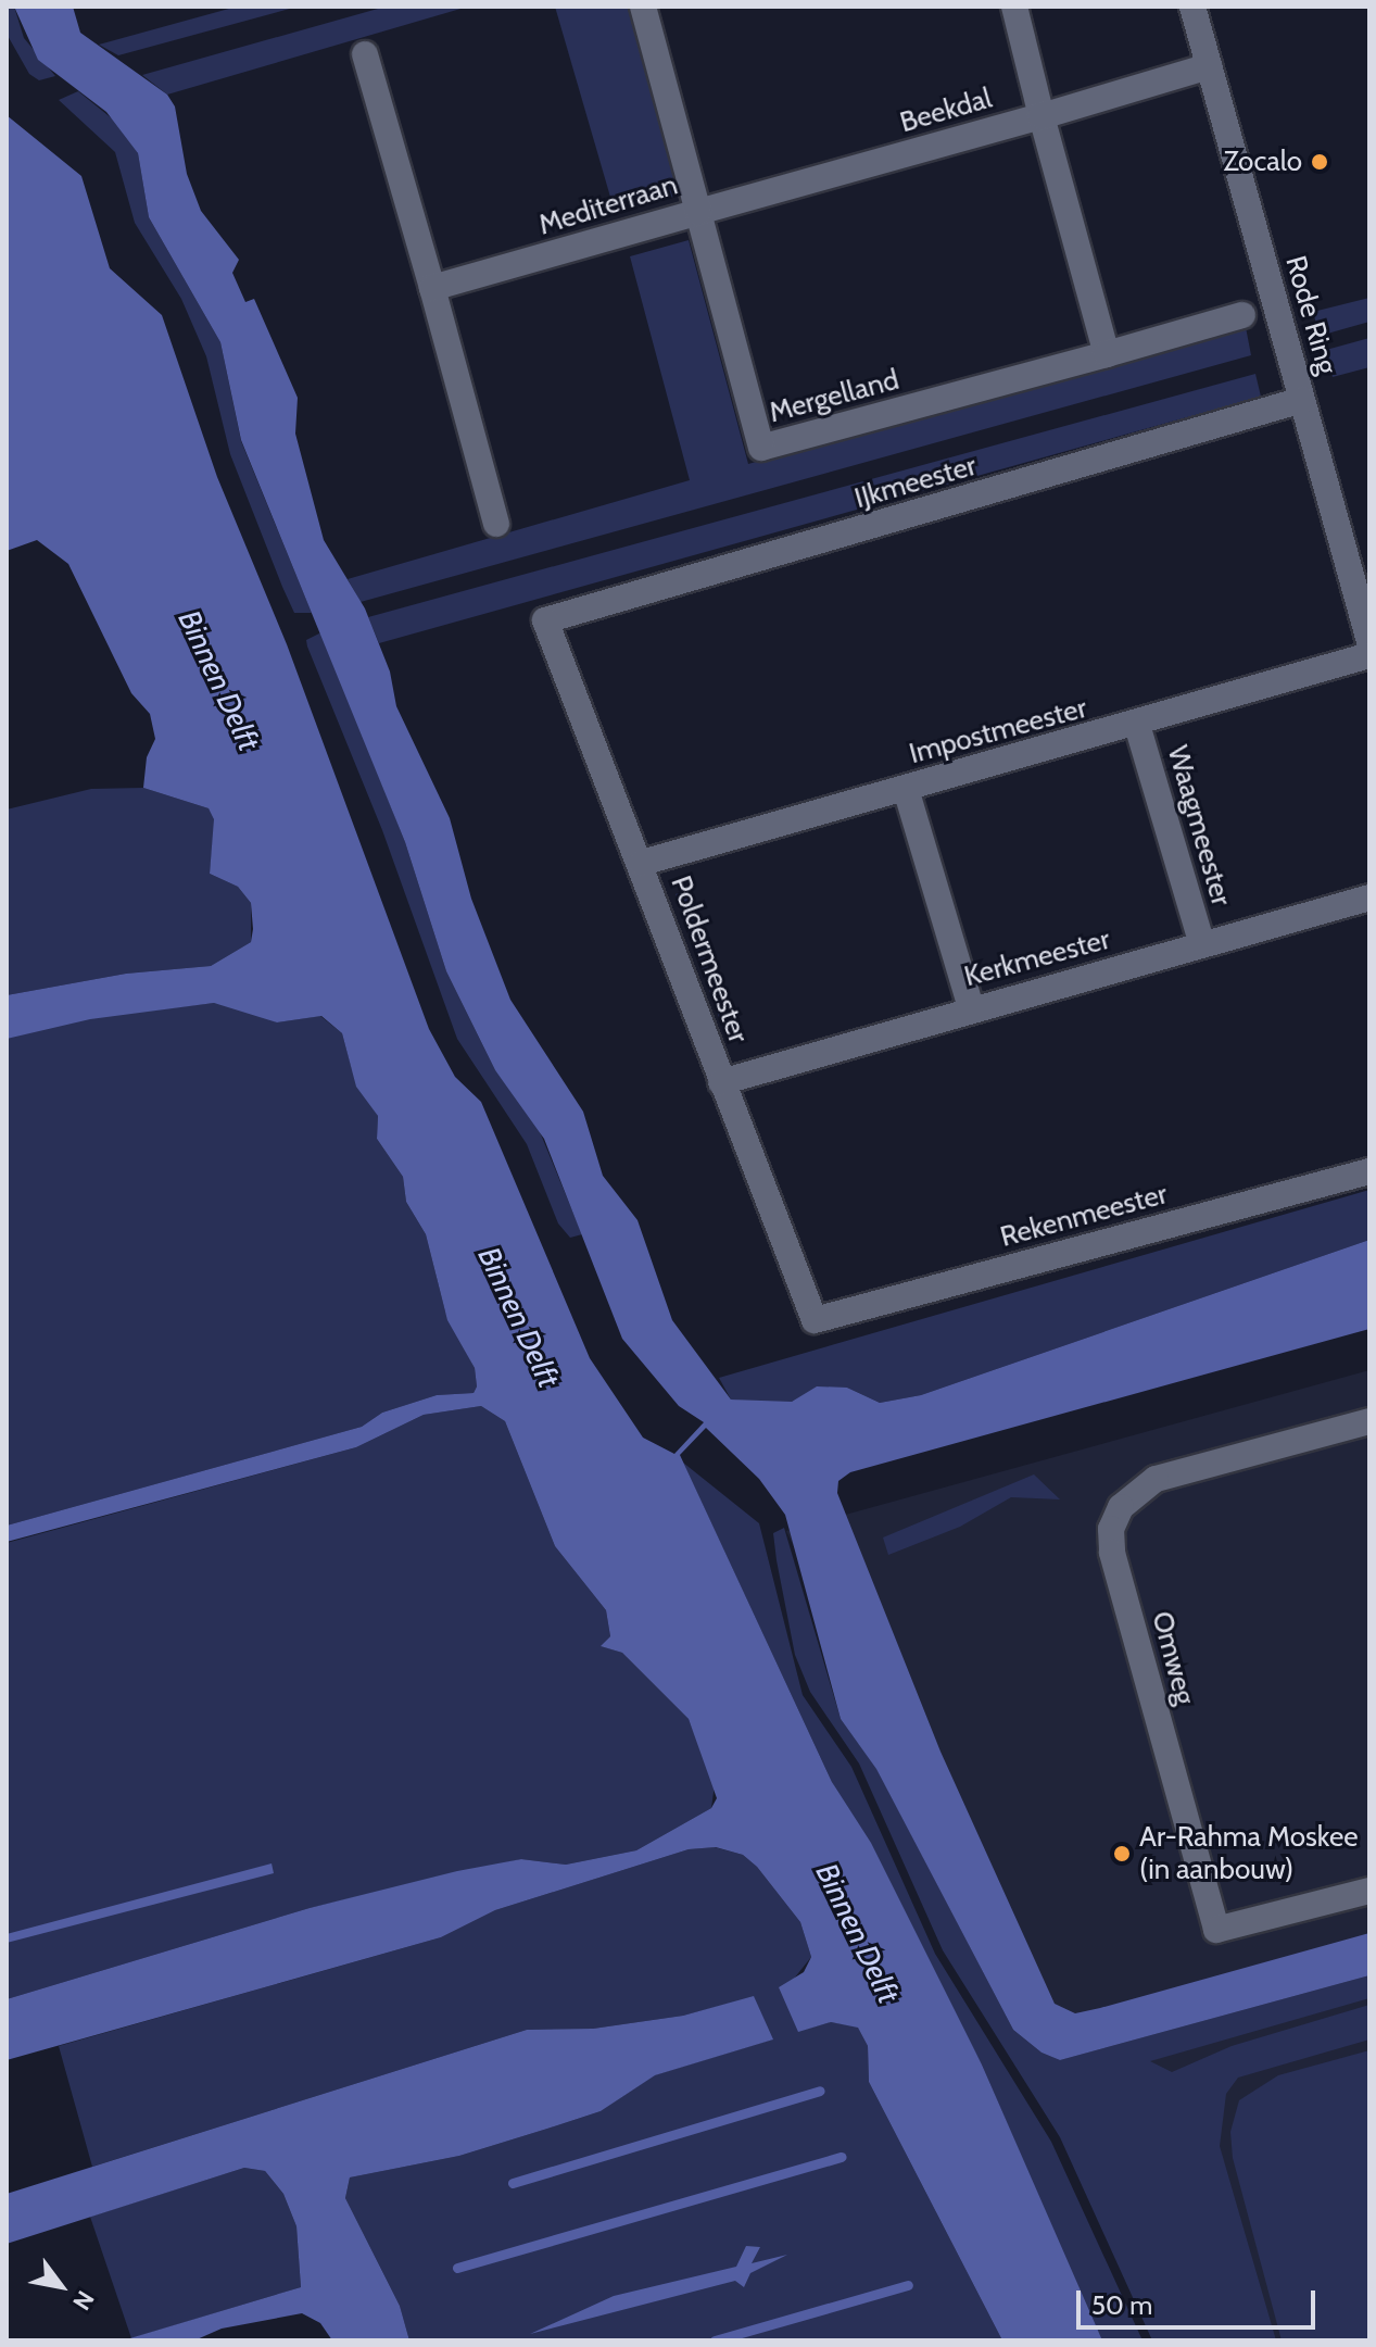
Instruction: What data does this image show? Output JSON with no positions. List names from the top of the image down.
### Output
{
  "streets": {
    "street": [
      "Beekdal",
      "Mediterraan",
      "Rode Ring",
      "Mergelland",
      "IJkmeester",
      "Impostmeester",
      "Waagmeester",
      "Kerkmeester",
      "Poldermeester",
      "Rekenmeester",
      "Omweg"
    ]
  },
  "crossings": [
    ["Beekdal", "Mediterraan"],
    ["Beekdal", "Rode Ring"],
    ["Beekdal", "Mergelland"],
    ["Mediterraan", "Mergelland"],
    ["Rode Ring", "IJkmeester"],
    ["IJkmeester", "Poldermeester"],
    ["Impostmeester", "Waagmeester"],
    ["Impostmeester", "Poldermeester"],
    ["Waagmeester", "Kerkmeester"],
    ["Kerkmeester", "Poldermeester"],
    ["Poldermeester", "Rekenmeester"]
  ],
  "water": ["Binnen Delft"],
  "places": ["Zocalo", "Ar-Rahma Moskee (in aanbouw)"],
  "scale_bar": "50 m",
  "north": "bottom right"
}
